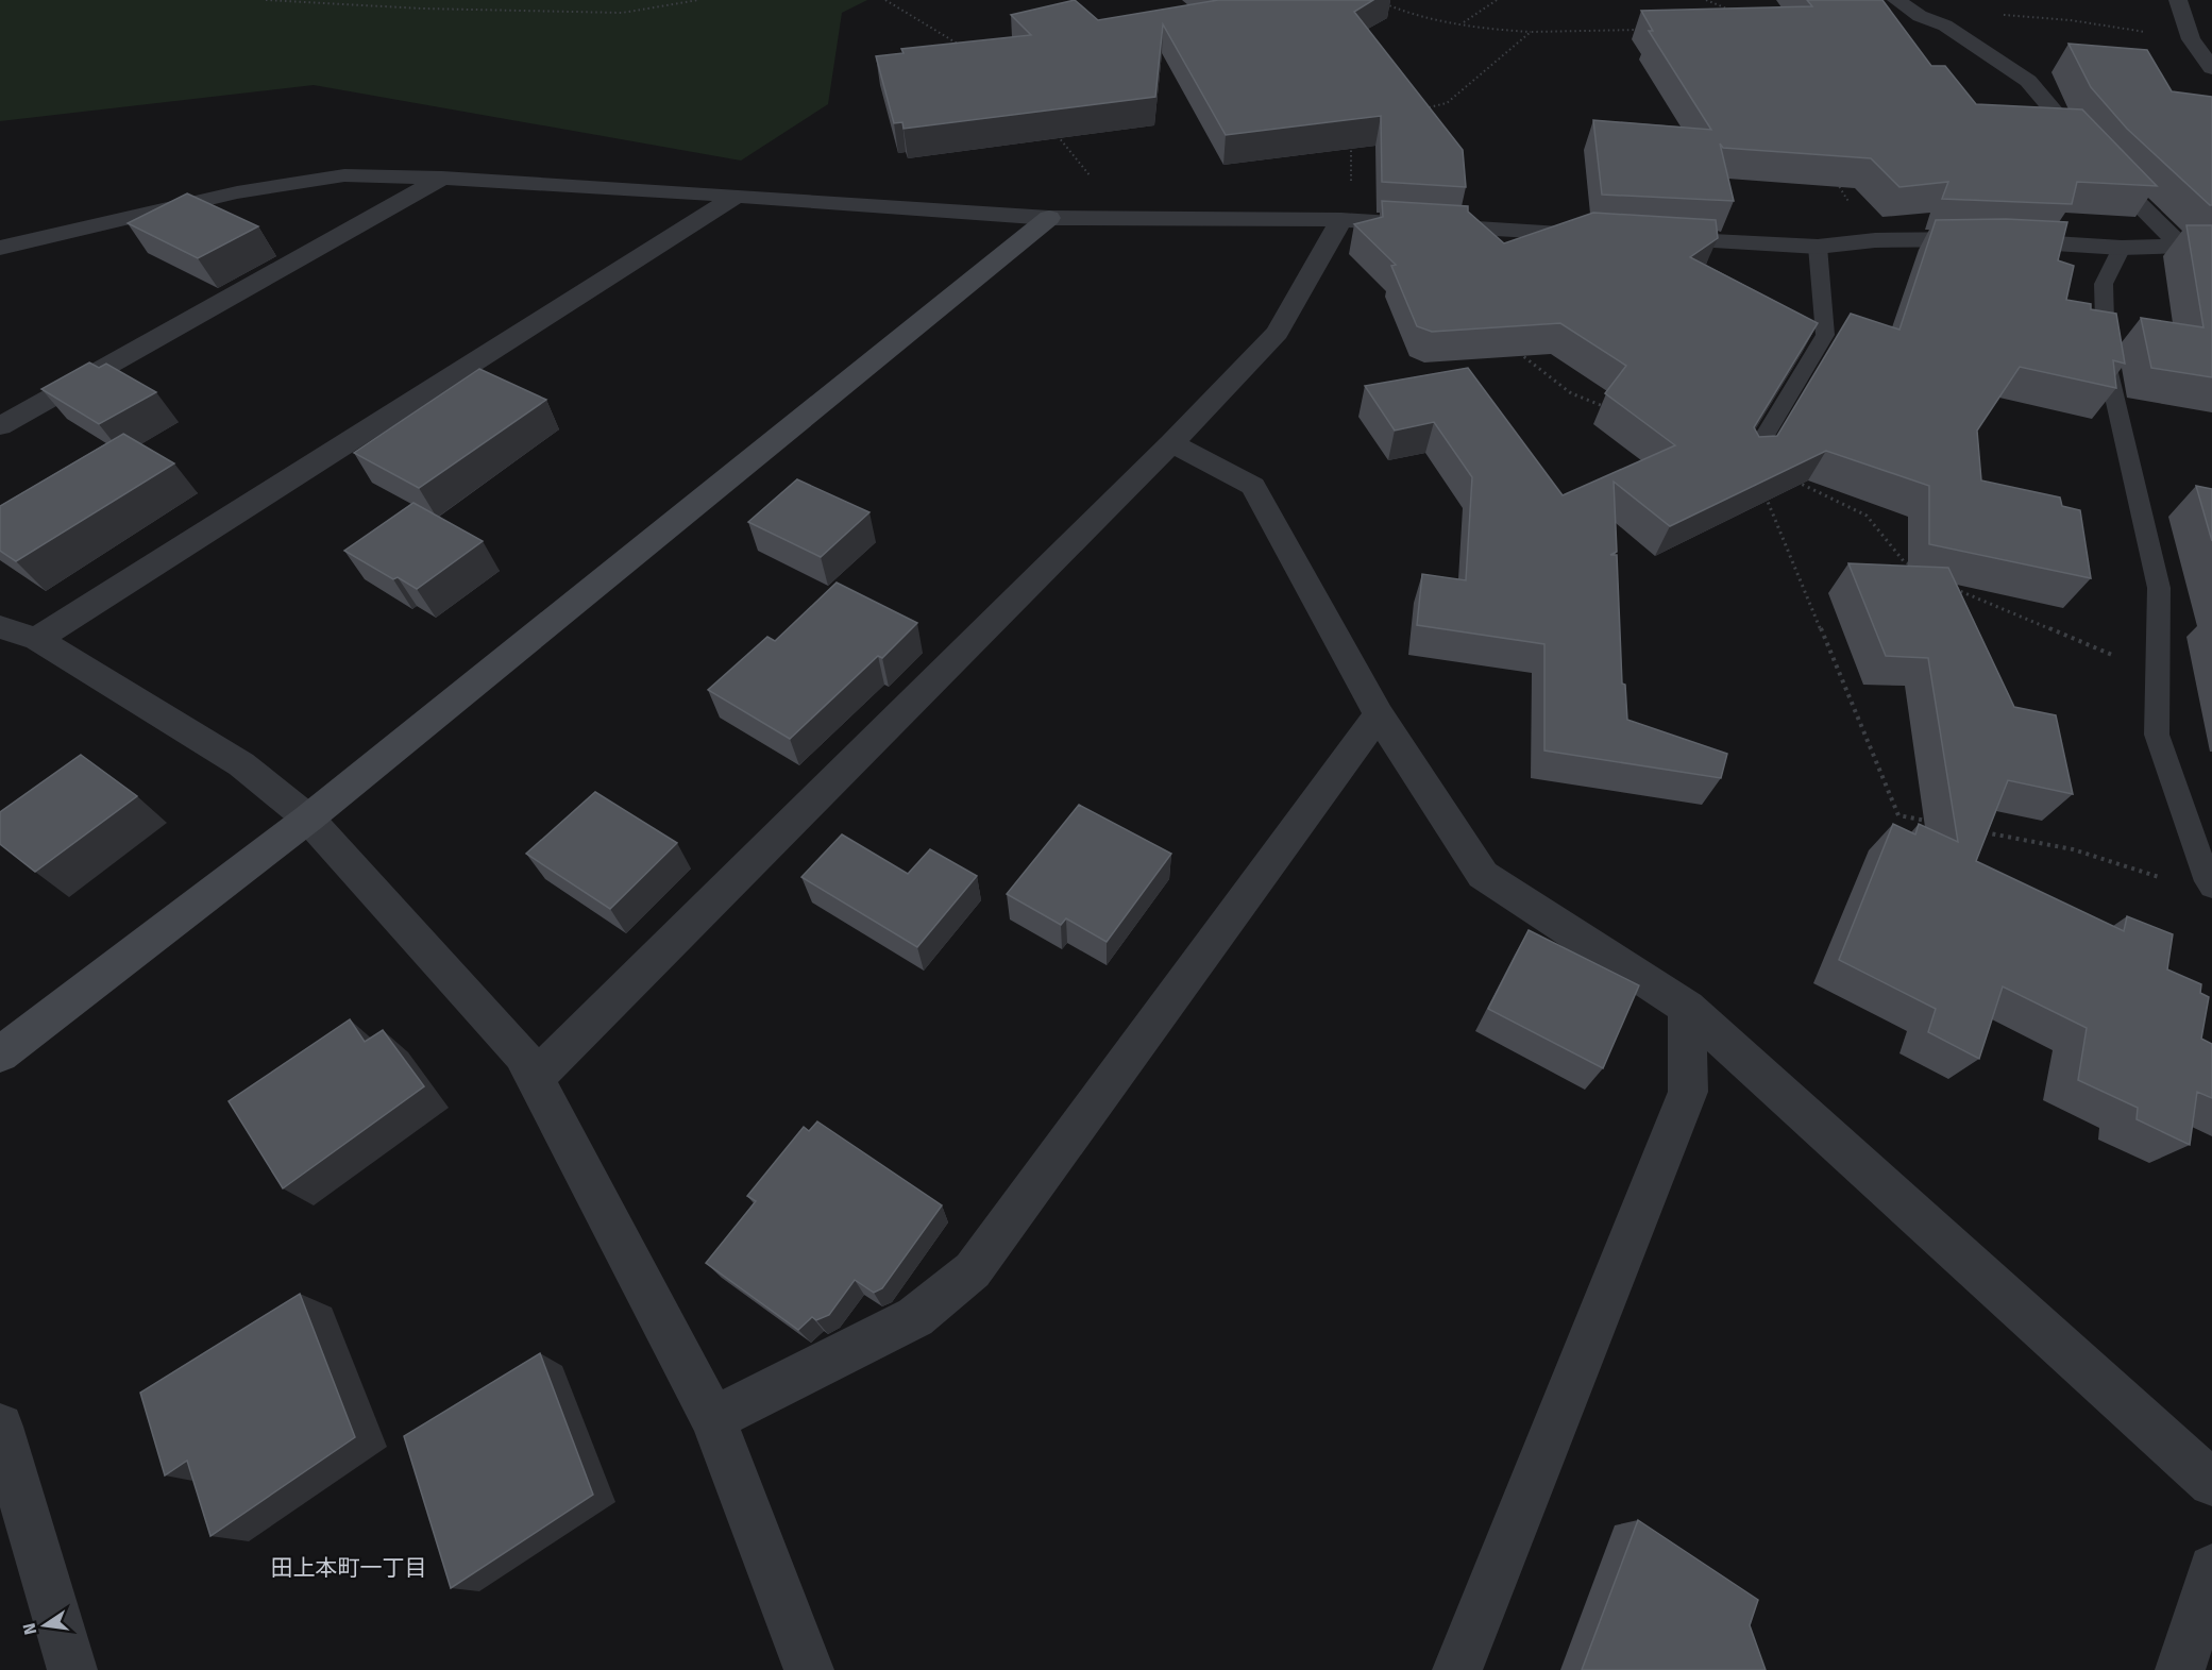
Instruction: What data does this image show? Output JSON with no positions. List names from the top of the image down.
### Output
{
  "districts": ["田上本町一丁目"],
  "north": "left"
}
